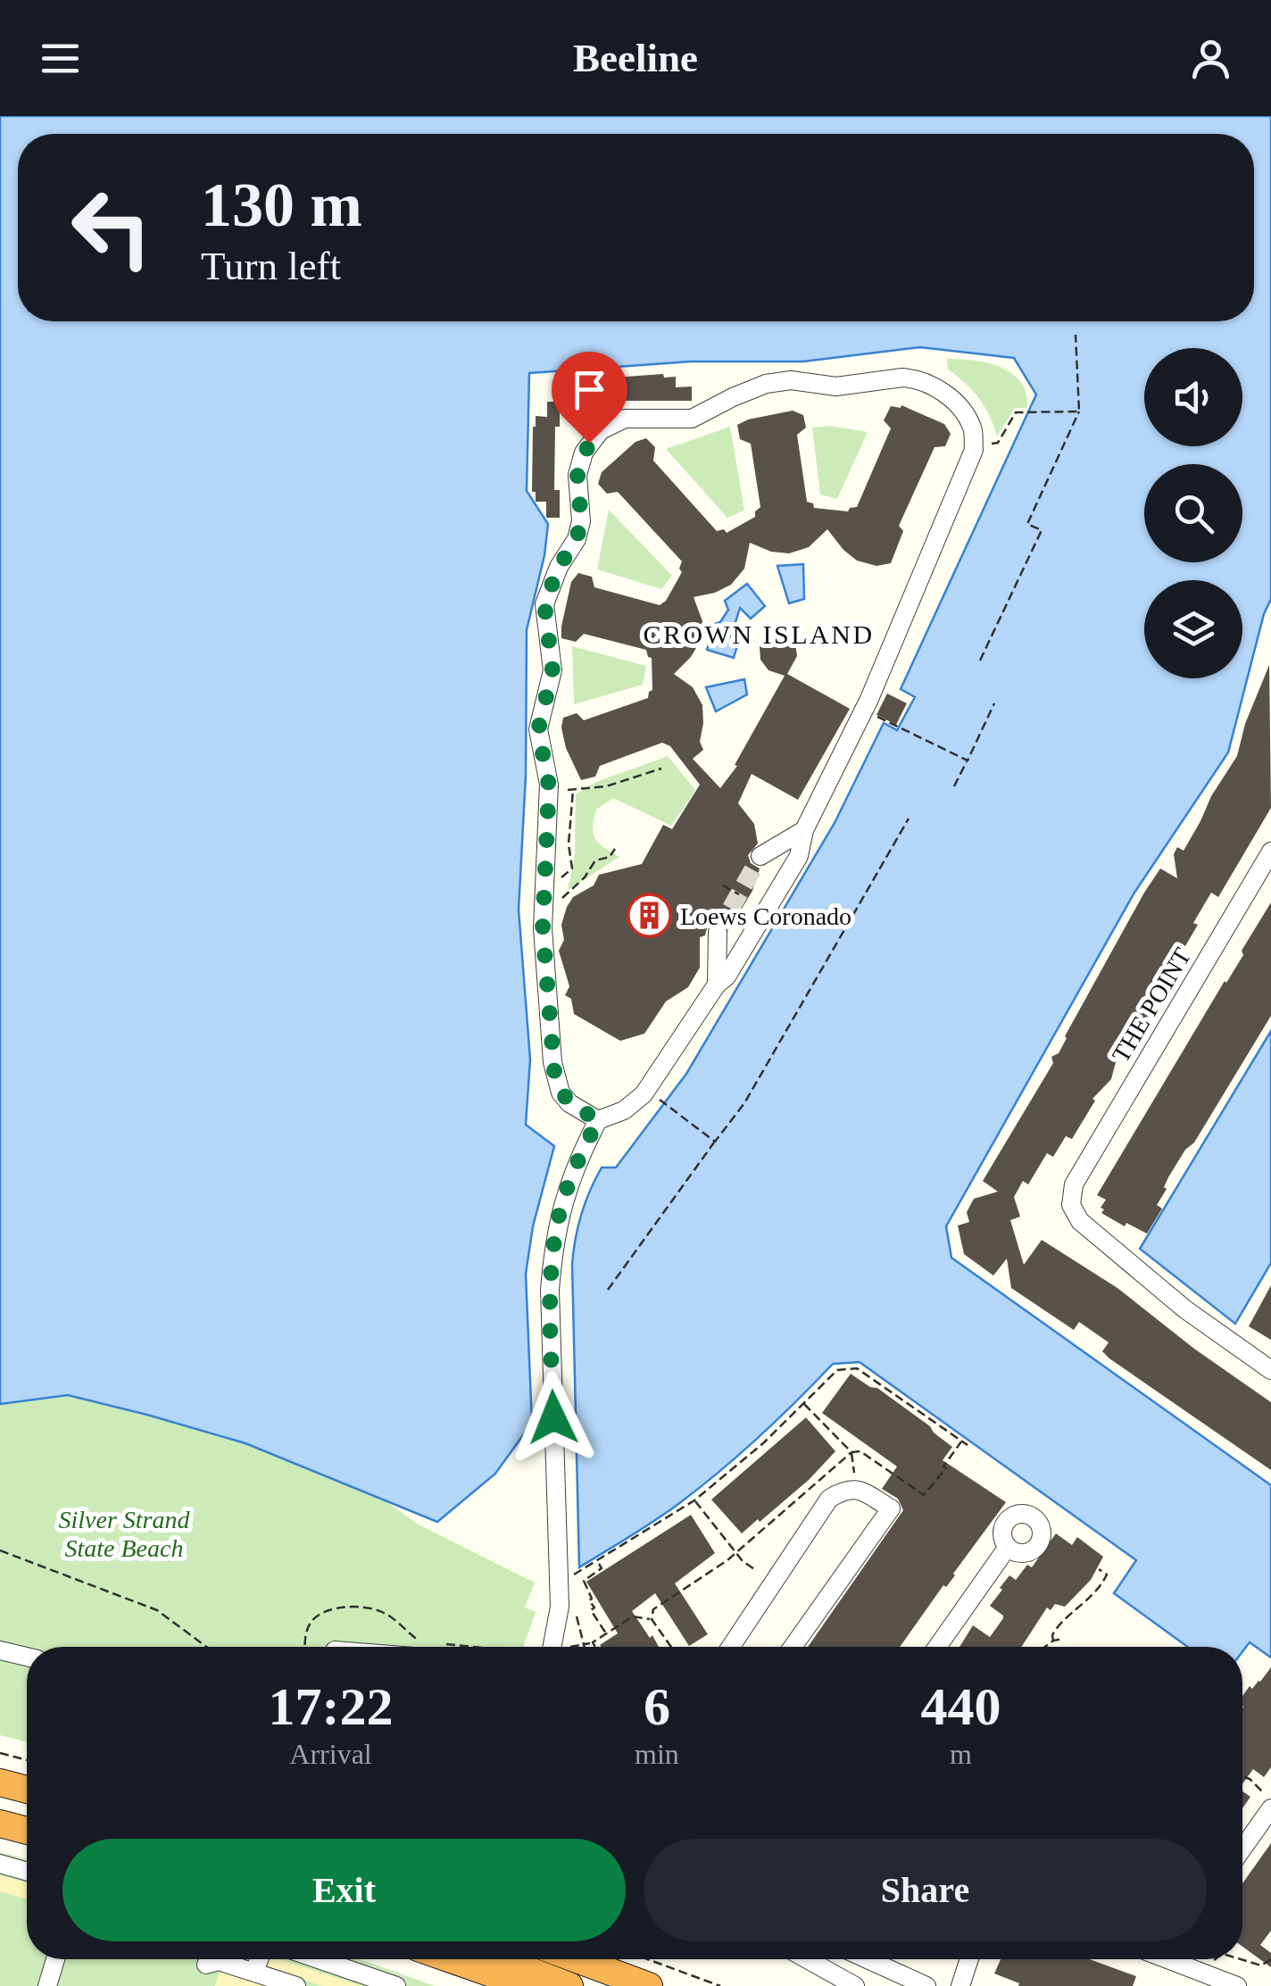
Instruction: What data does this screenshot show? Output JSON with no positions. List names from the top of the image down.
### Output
{
  "streets": {
    "street": ["THE POINT"]
  },
  "districts": ["CROWN ISLAND"],
  "parks": ["Silver Strand State Beach"],
  "places": {
    "building": ["Loews Coronado"]
  },
  "page": {
    "header": "Beeline",
    "turn": ["130 m", "Turn left"],
    "eta": [
      "17:22",
      "Arrival",
      "6",
      "min",
      "440",
      "m"
    ],
    "buttons": ["Exit", "Share"]
  }
}
